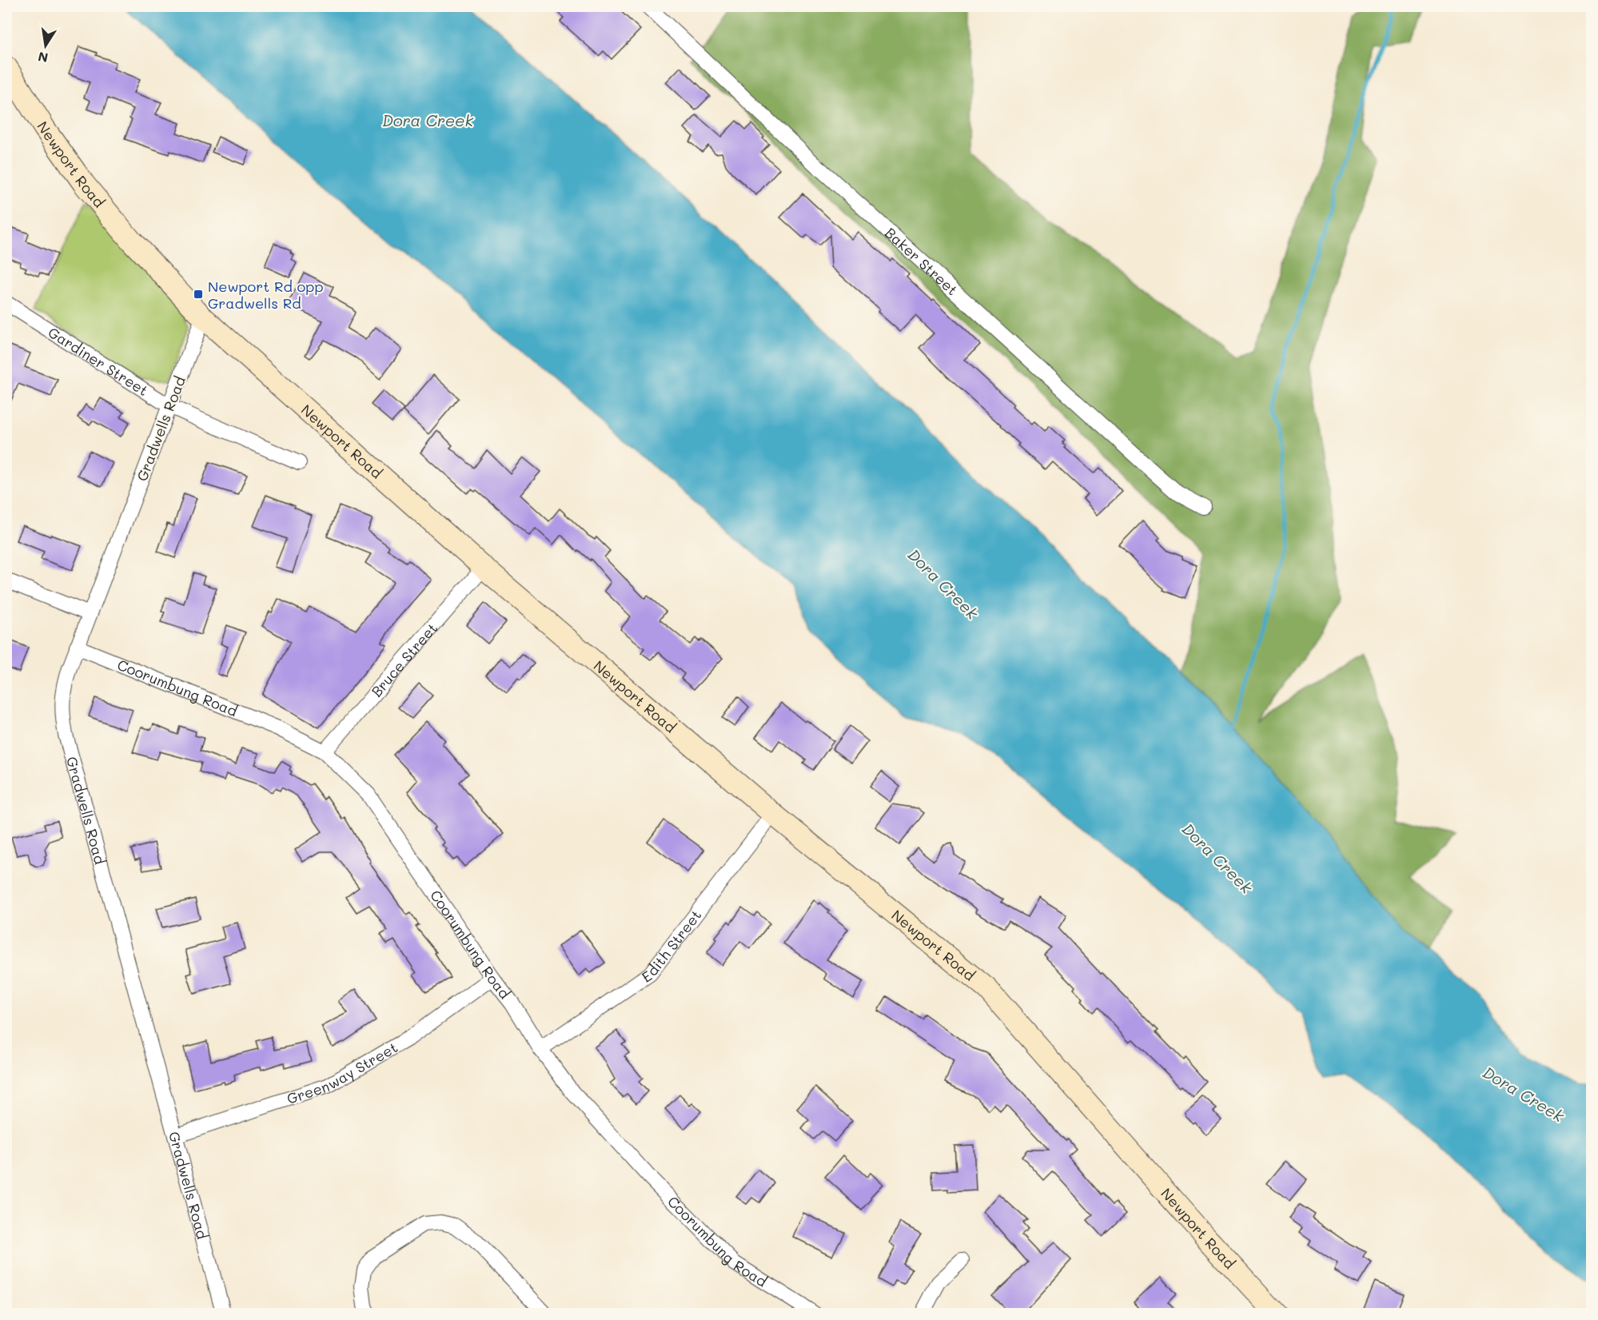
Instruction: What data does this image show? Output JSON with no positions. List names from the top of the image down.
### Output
{
  "streets": {
    "street": [
      "Newport Road",
      "Baker Street",
      "Gardiner Street",
      "Gradwells Road",
      "Bruce Street",
      "Coorumbung Road",
      "Edith Street",
      "Greenway Street"
    ]
  },
  "crossings": [
    ["Newport Road", "Gradwells Road"],
    ["Newport Road", "Bruce Street"],
    ["Newport Road", "Edith Street"],
    ["Gardiner Street", "Gradwells Road"],
    ["Gradwells Road", "Coorumbung Road"],
    ["Gradwells Road", "Greenway Street"],
    ["Bruce Street", "Coorumbung Road"],
    ["Coorumbung Road", "Edith Street"],
    ["Coorumbung Road", "Greenway Street"]
  ],
  "water": ["Dora Creek"],
  "places": {
    "transit": ["Newport Rd opp Gradwells Rd"]
  },
  "north": "bottom"
}
